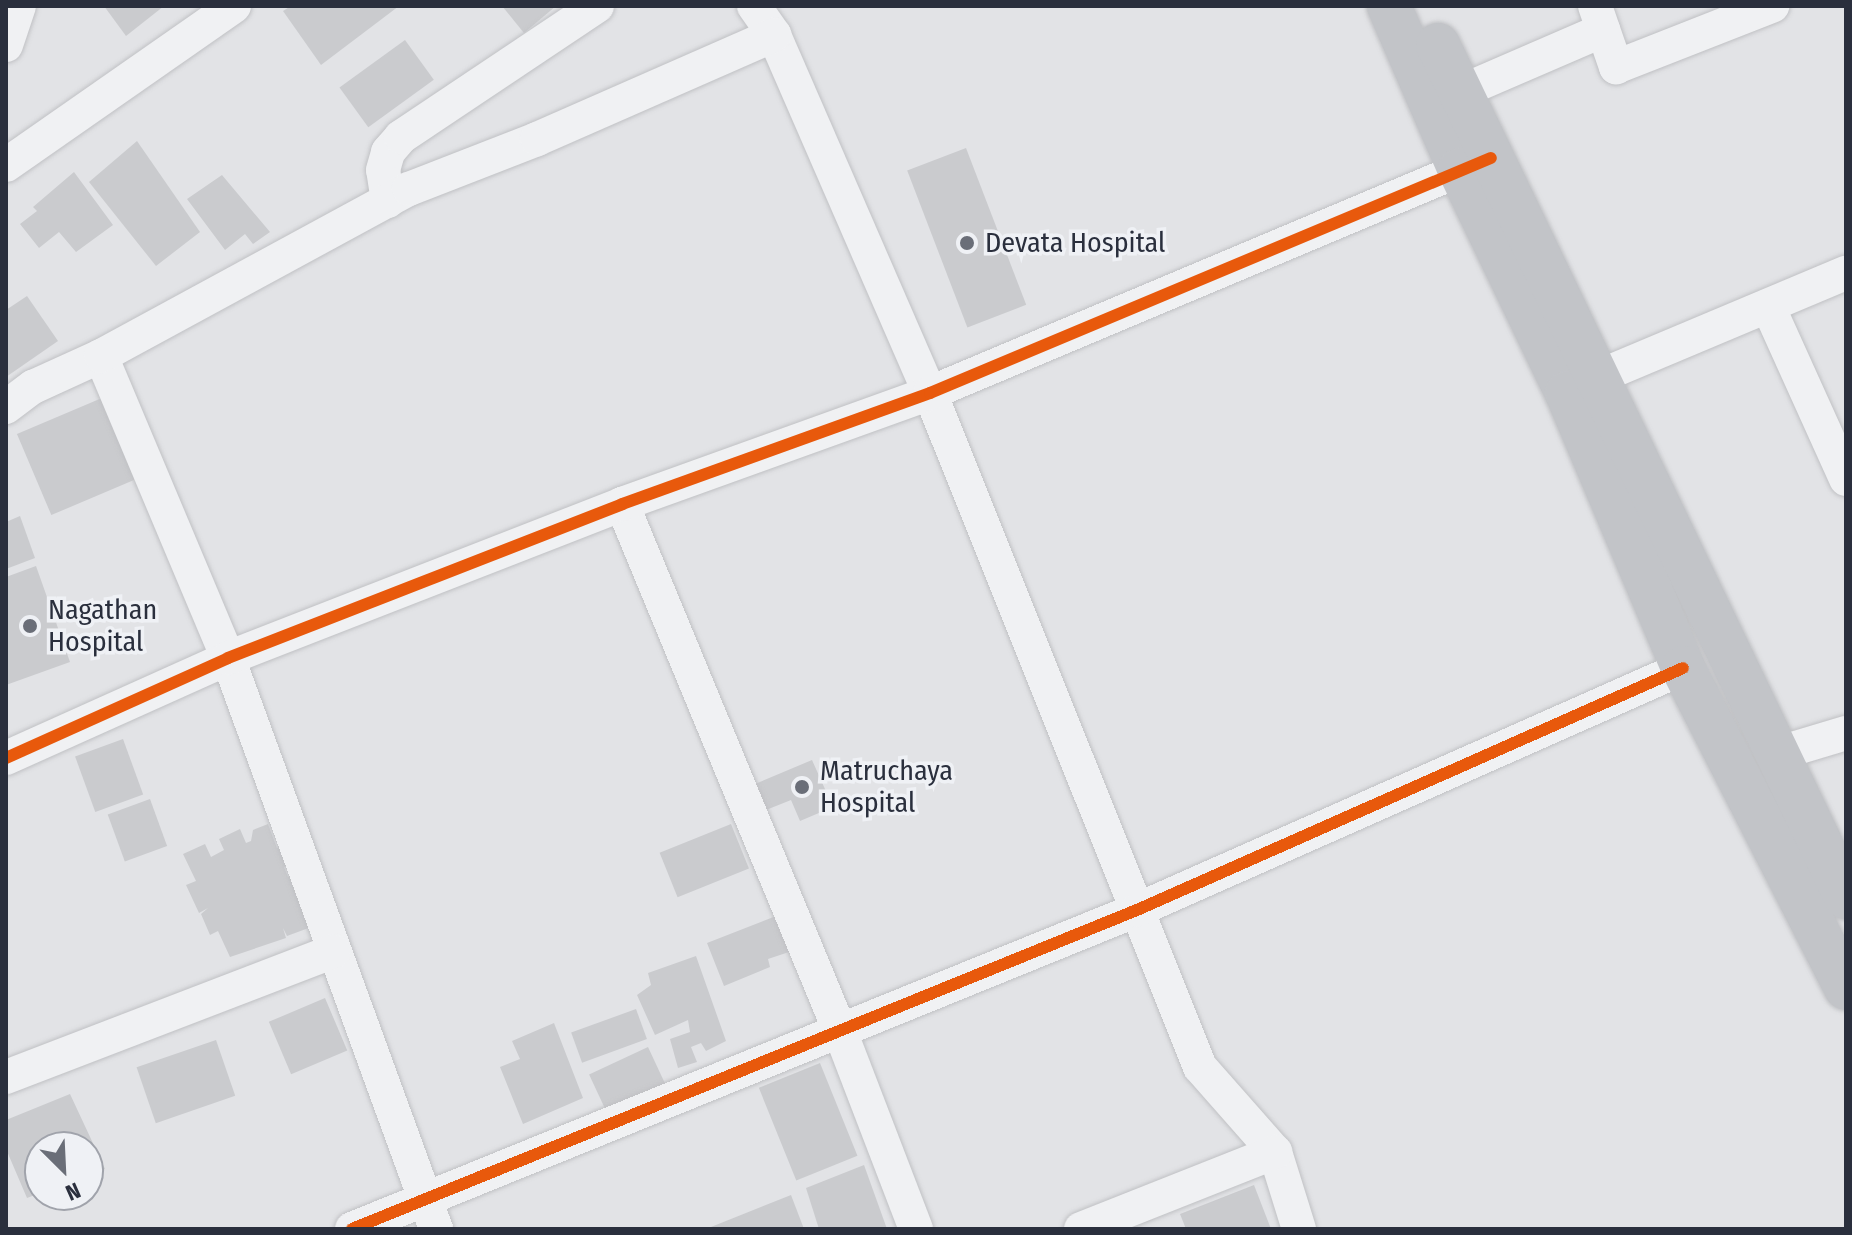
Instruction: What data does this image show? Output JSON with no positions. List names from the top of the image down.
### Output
{
  "places": ["Devata Hospital", "Nagathan Hospital", "Matruchaya Hospital"],
  "north": "bottom right"
}
